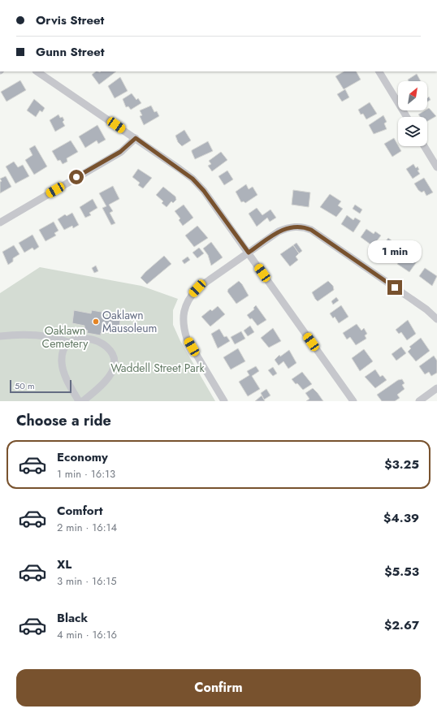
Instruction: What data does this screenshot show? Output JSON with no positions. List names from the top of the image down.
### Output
{
  "parks": ["Oaklawn Cemetery", "Waddell Street Park"],
  "places": ["Oaklawn Mausoleum"],
  "scale_bar": "50 m",
  "north": "top right",
  "page": {
    "banner": ["Orvis Street", "Gunn Street"],
    "bubble": "1 min",
    "scale": "50 m",
    "heading": "Choose a ride",
    "list": [
      {
        "name": "Economy",
        "note": "1 min · 16:13",
        "value": "$3.25"
      },
      {
        "name": "Comfort",
        "note": "2 min · 16:14",
        "value": "$4.39"
      },
      {
        "name": "XL",
        "note": "3 min · 16:15",
        "value": "$5.53"
      },
      {
        "name": "Black",
        "note": "4 min · 16:16",
        "value": "$2.67"
      }
    ],
    "buttons": "Confirm"
  }
}
